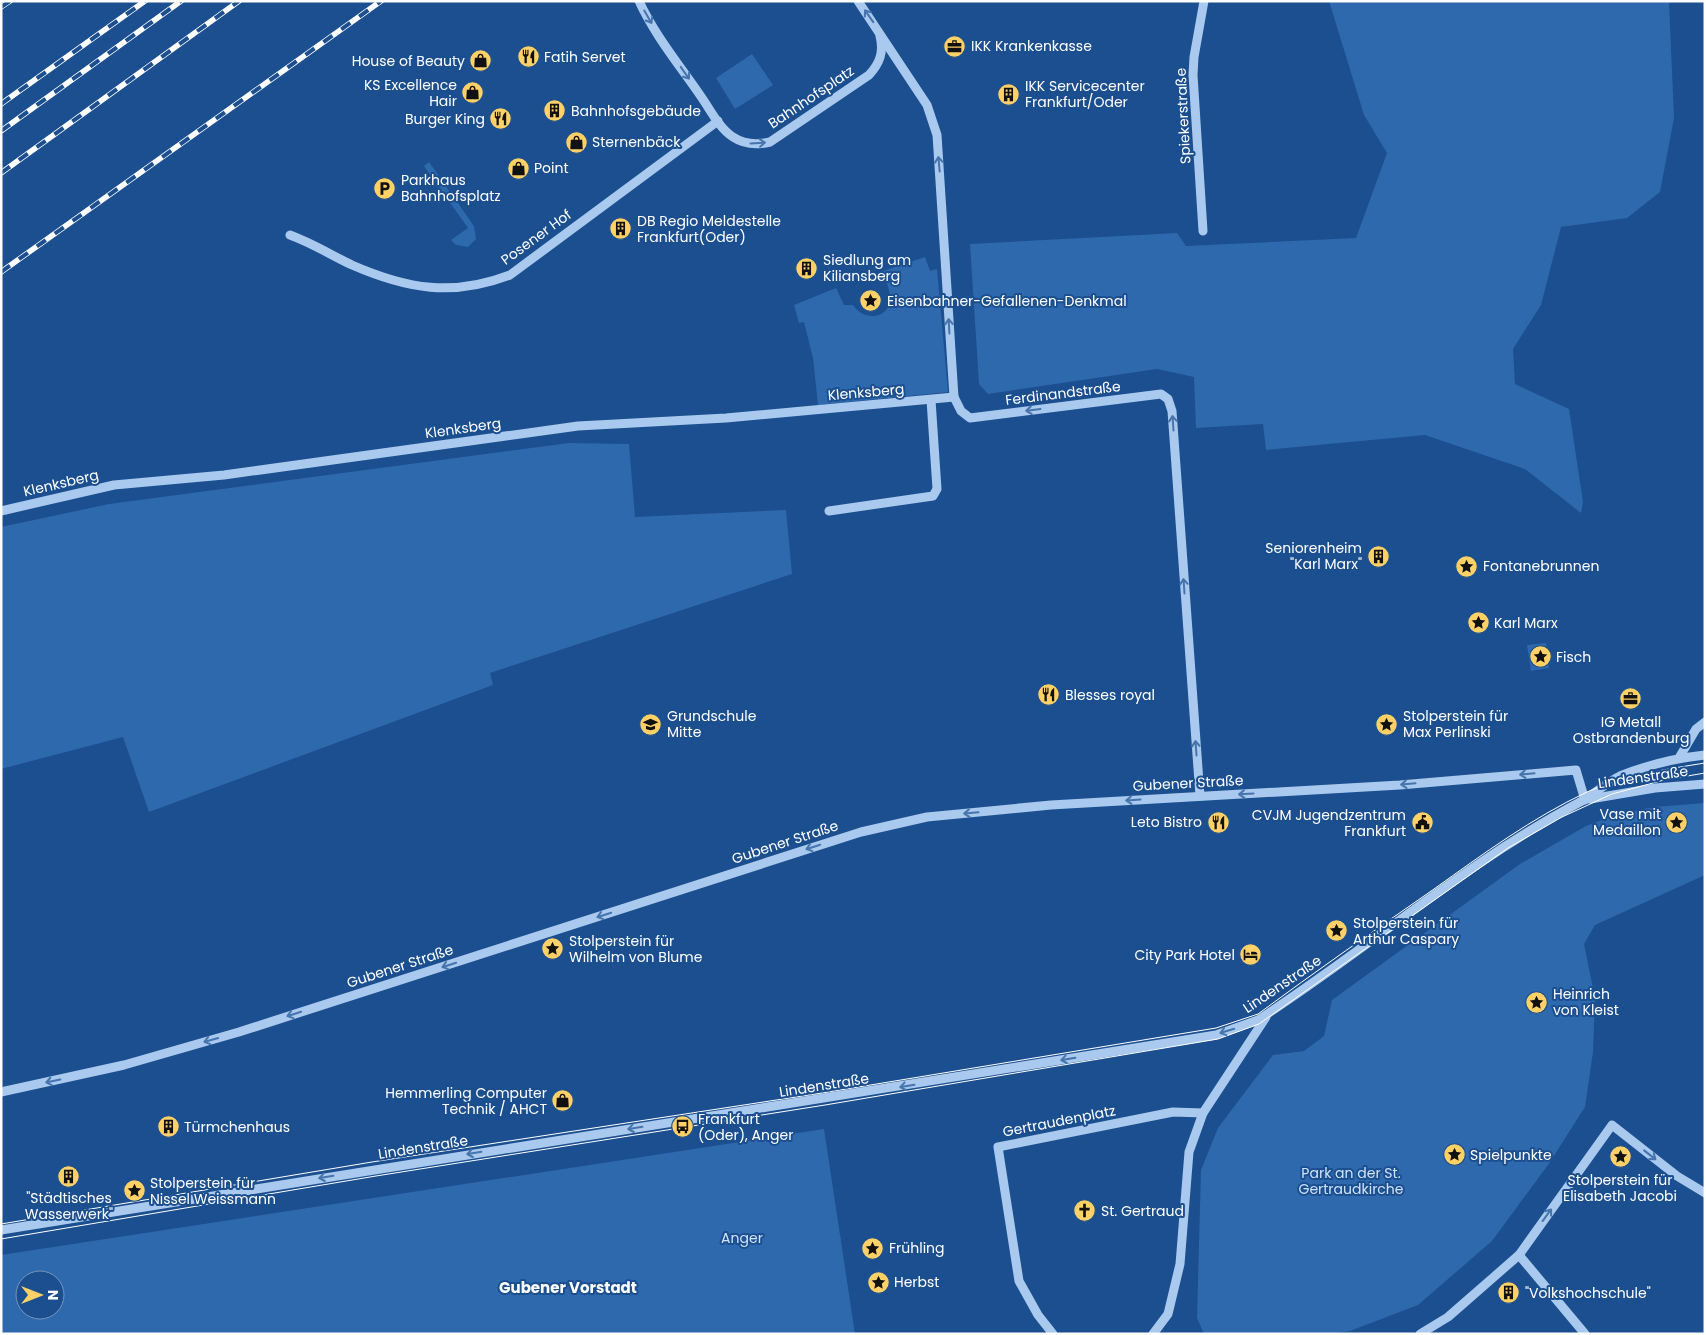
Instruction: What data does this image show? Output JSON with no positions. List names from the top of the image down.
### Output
{
  "streets": {
    "street": [
      "Bahnhofsplatz",
      "Spiekerstraße",
      "Posener Hof",
      "Klenksberg",
      "Ferdinandstraße",
      "Lindenstraße",
      "Gubener Straße",
      "Gertraudenplatz"
    ]
  },
  "crossings": [
    ["Bahnhofsplatz", "Posener Hof"],
    ["Klenksberg", "Ferdinandstraße"],
    ["Ferdinandstraße", "Gubener Straße"],
    ["Lindenstraße", "Gubener Straße"]
  ],
  "one_way": ["Lindenstraße", "Gubener Straße"],
  "districts": ["Gubener Vorstadt"],
  "parks": ["Park an der St. Gertraudkirche", "Anger"],
  "places": {
    "office": ["IKK Krankenkasse", "IG Metall Ostbrandenburg"],
    "restaurant": [
      "Fatih Servet",
      "Burger King",
      "Blesses royal",
      "Leto Bistro"
    ],
    "shop": [
      "House of Beauty",
      "KS Excellence Hair",
      "Sternenbäck",
      "Point",
      "Hemmerling Computer Technik / AHCT"
    ],
    "building": [
      "IKK Servicecenter Frankfurt/Oder",
      "Bahnhofsgebäude",
      "DB Regio Meldestelle Frankfurt(Oder)",
      "Siedlung am Kiliansberg",
      "Seniorenheim \"Karl Marx\"",
      "Türmchenhaus",
      "\"Städtisches Wasserwerk\"",
      "\"Volkshochschule\""
    ],
    "parking": ["Parkhaus Bahnhofsplatz"],
    "place": [
      "Eisenbahner-Gefallenen-Denkmal",
      "Fontanebrunnen",
      "Karl Marx",
      "Fisch",
      "Stolperstein für Max Perlinski",
      "Vase mit Medaillon",
      "Stolperstein für Arthur Caspary",
      "Stolperstein für Wilhelm von Blume",
      "Heinrich von Kleist",
      "Spielpunkte",
      "Stolperstein für Elisabeth Jacobi",
      "Stolperstein für Nissel Weissmann",
      "Frühling",
      "Herbst"
    ],
    "school or university": ["Grundschule Mitte"],
    "public building": ["CVJM Jugendzentrum Frankfurt"],
    "hotel": ["City Park Hotel"],
    "bus stop": ["Frankfurt (Oder), Anger"],
    "church": ["St. Gertraud"]
  },
  "north": "right"
}
